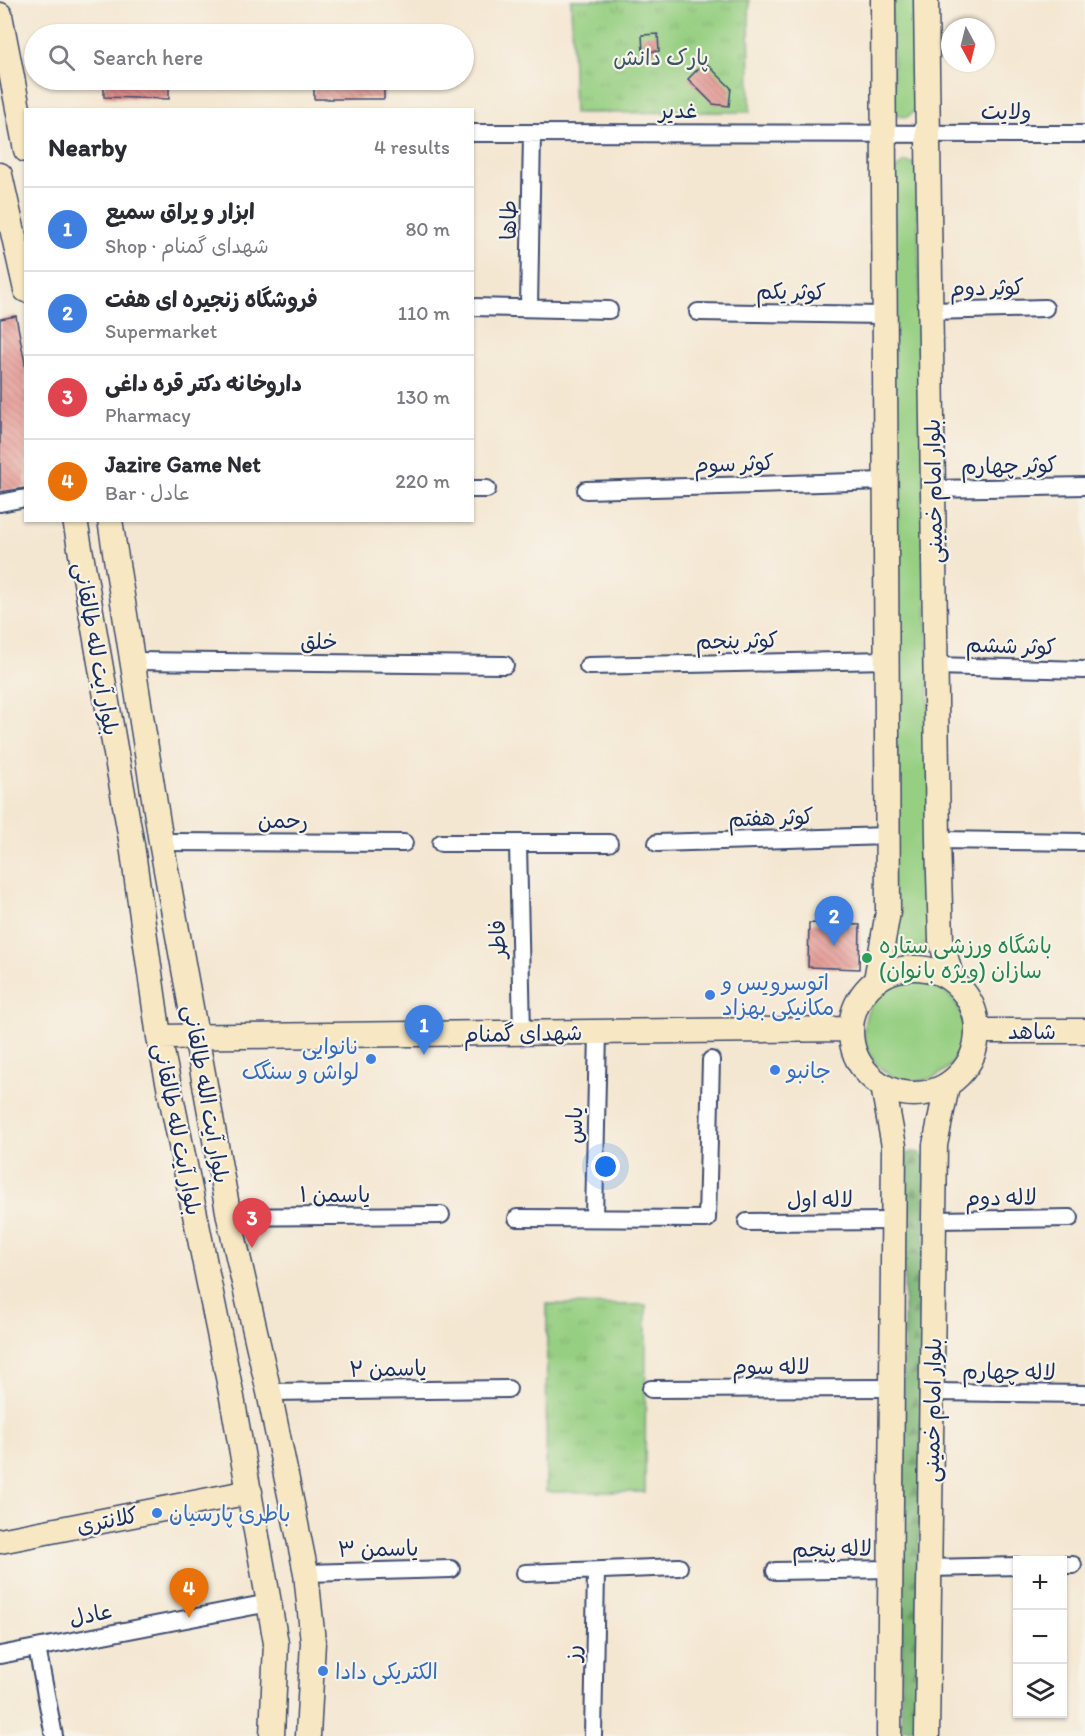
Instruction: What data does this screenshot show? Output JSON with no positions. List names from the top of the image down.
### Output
{
  "streets": {
    "street": [
      "غدیر",
      "ولایت",
      "طاها",
      "کوثر دوم",
      "کوثر یکم",
      "کوثر سوم",
      "کوثر چهارم",
      "بلوار امام خمینی",
      "کوثر پنجم",
      "خلق",
      "کوثر ششم",
      "بلوار آیت لله طالقانی",
      "کوثر هفتم",
      "رحمن",
      "فاطر",
      "شاهد",
      "شهدای گمنام",
      "بلوار آیت الله طالقانی",
      "یاس",
      "یاسمن ۱",
      "لاله دوم",
      "لاله اول",
      "لاله سوم",
      "یاسمن ۲",
      "لاله چهارم",
      "کلانتری",
      "یاسمن ۳",
      "لاله پنجم",
      "عادل",
      "رز"
    ]
  },
  "crossings": [
    ["غدیر", "ولایت"],
    ["غدیر", "طاها"],
    ["غدیر", "بلوار امام خمینی"],
    ["ولایت", "بلوار امام خمینی"],
    ["کوثر دوم", "بلوار امام خمینی"],
    ["کوثر چهارم", "بلوار امام خمینی"],
    ["بلوار امام خمینی", "کوثر ششم"],
    ["بلوار امام خمینی", "شاهد"],
    ["بلوار امام خمینی", "شهدای گمنام"],
    ["بلوار امام خمینی", "لاله دوم"],
    ["بلوار امام خمینی", "لاله اول"],
    ["بلوار امام خمینی", "لاله سوم"],
    ["بلوار امام خمینی", "لاله چهارم"],
    ["بلوار امام خمینی", "لاله پنجم"],
    ["خلق", "بلوار آیت الله طالقانی"],
    ["بلوار آیت لله طالقانی", "شهدای گمنام"],
    ["بلوار آیت لله طالقانی", "کلانتری"],
    ["بلوار آیت لله طالقانی", "عادل"],
    ["رحمن", "بلوار آیت الله طالقانی"],
    ["فاطر", "شهدای گمنام"],
    ["شاهد", "شهدای گمنام"],
    ["شهدای گمنام", "بلوار آیت الله طالقانی"],
    ["شهدای گمنام", "یاس"],
    ["بلوار آیت الله طالقانی", "یاسمن ۱"],
    ["بلوار آیت الله طالقانی", "یاسمن ۲"],
    ["بلوار آیت الله طالقانی", "یاسمن ۳"]
  ],
  "parks": ["پارک دانش"],
  "places": [
    "باشگاه ورزشی ستاره سازان (ویژه بانوان)",
    "اتوسرویس و مکانیکی بهزاد",
    "نانوایی لواش و سنگک",
    "جانبو",
    "باطری پارسيان",
    "الکتریکی دادا"
  ],
  "north": "bottom",
  "page": {
    "search": "Search here",
    "heading": ["Nearby", "4 results"],
    "list": [
      {
        "mark": "1",
        "name": "ابزار و يراق سميع",
        "note": "Shop · شهدای گمنام",
        "value": "80 m"
      },
      {
        "mark": "2",
        "name": "فروشگاه زنجیره ای هفت",
        "note": "Supermarket",
        "value": "110 m"
      },
      {
        "mark": "3",
        "name": "داروخانه دکتر قره داغی",
        "note": "Pharmacy",
        "value": "130 m"
      },
      {
        "mark": "4",
        "name": "Jazire Game Net",
        "note": "Bar · عادل",
        "value": "220 m"
      }
    ],
    "pins": [
      "2",
      "1",
      "3",
      "4"
    ],
    "map_buttons": ["+", "−"]
  }
}
